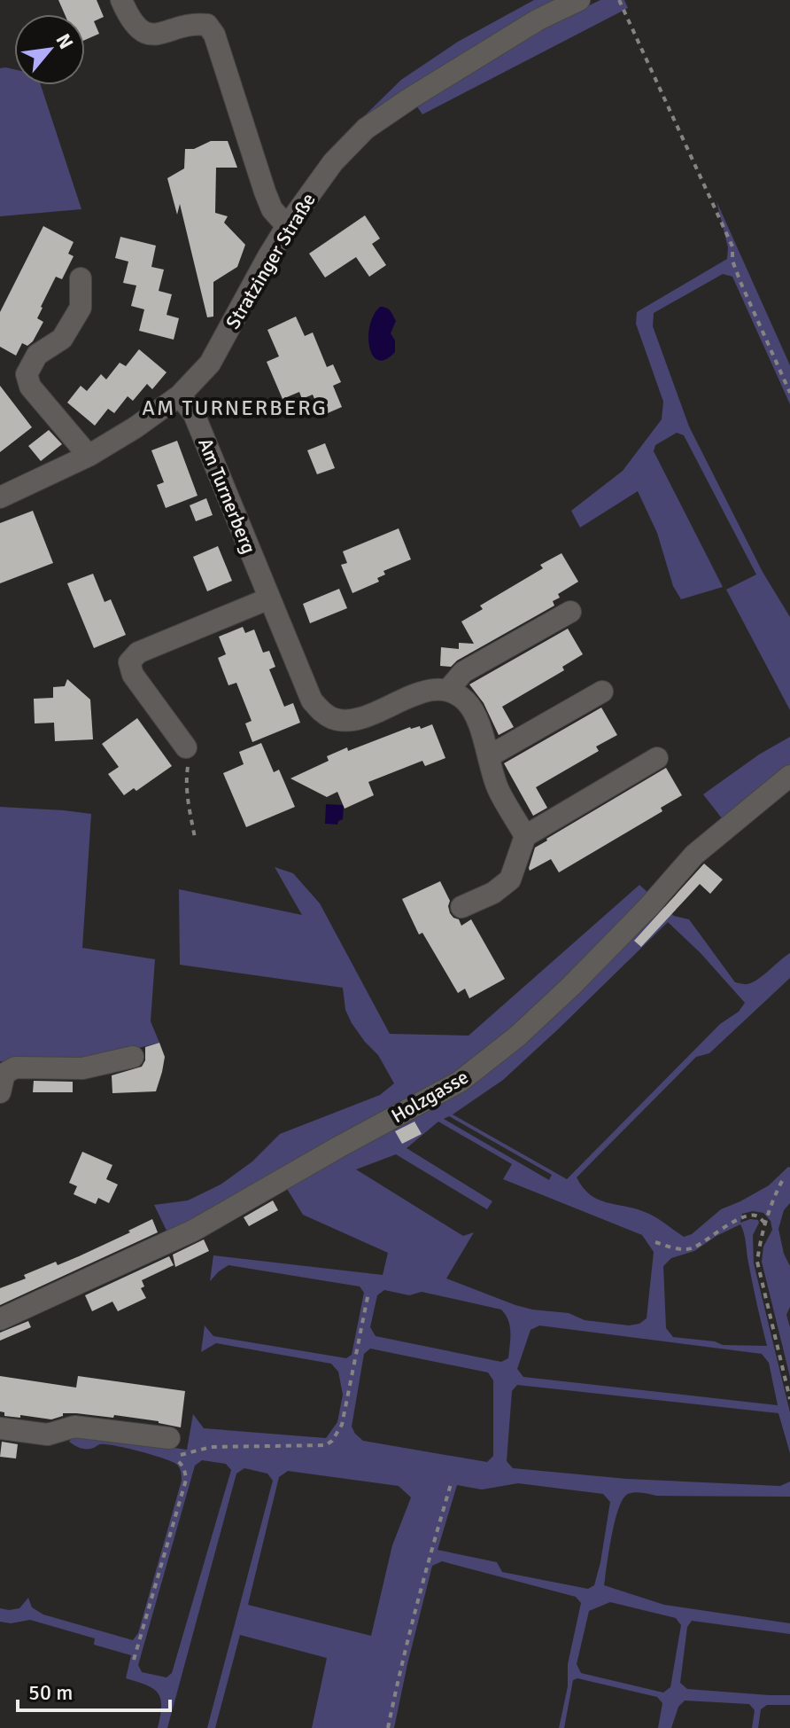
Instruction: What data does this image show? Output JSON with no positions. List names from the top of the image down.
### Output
{
  "streets": {
    "street": ["Stratzinger Straße", "Am Turnerberg", "Holzgasse"]
  },
  "crossings": [
    ["Stratzinger Straße", "Am Turnerberg"]
  ],
  "districts": ["AM TURNERBERG"],
  "scale_bar": "50 m",
  "north": "top right"
}
